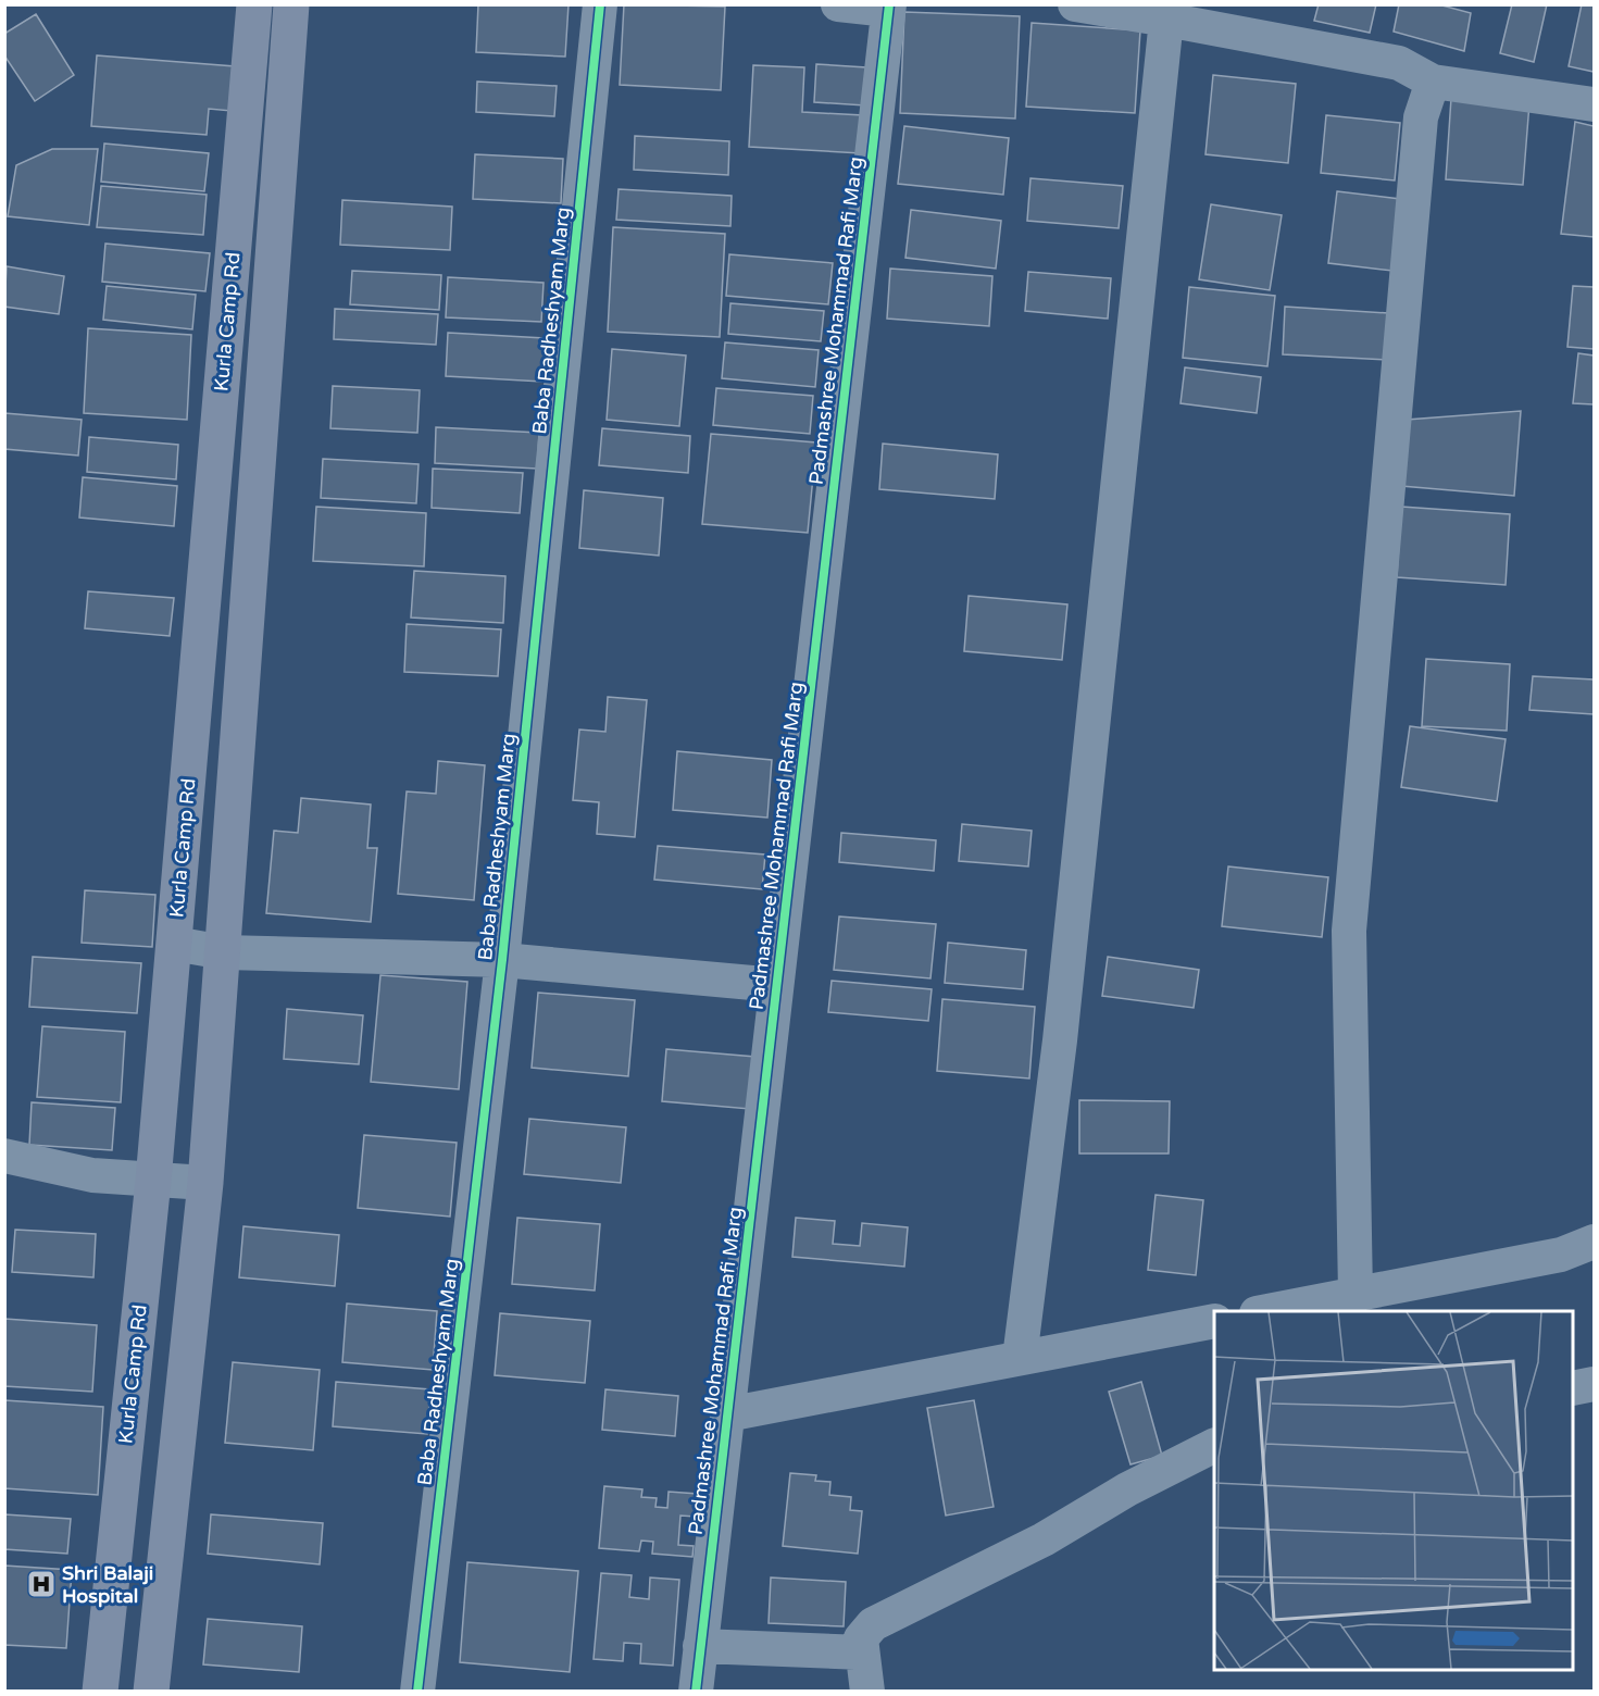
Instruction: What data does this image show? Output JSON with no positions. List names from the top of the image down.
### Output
{
  "streets": {
    "main road": ["Kurla Camp Rd"],
    "street": ["Baba Radheshyam Marg", "Padmashree Mohammad Rafi Marg"]
  },
  "places": {
    "hospital": ["Shri Balaji Hospital"]
  }
}
